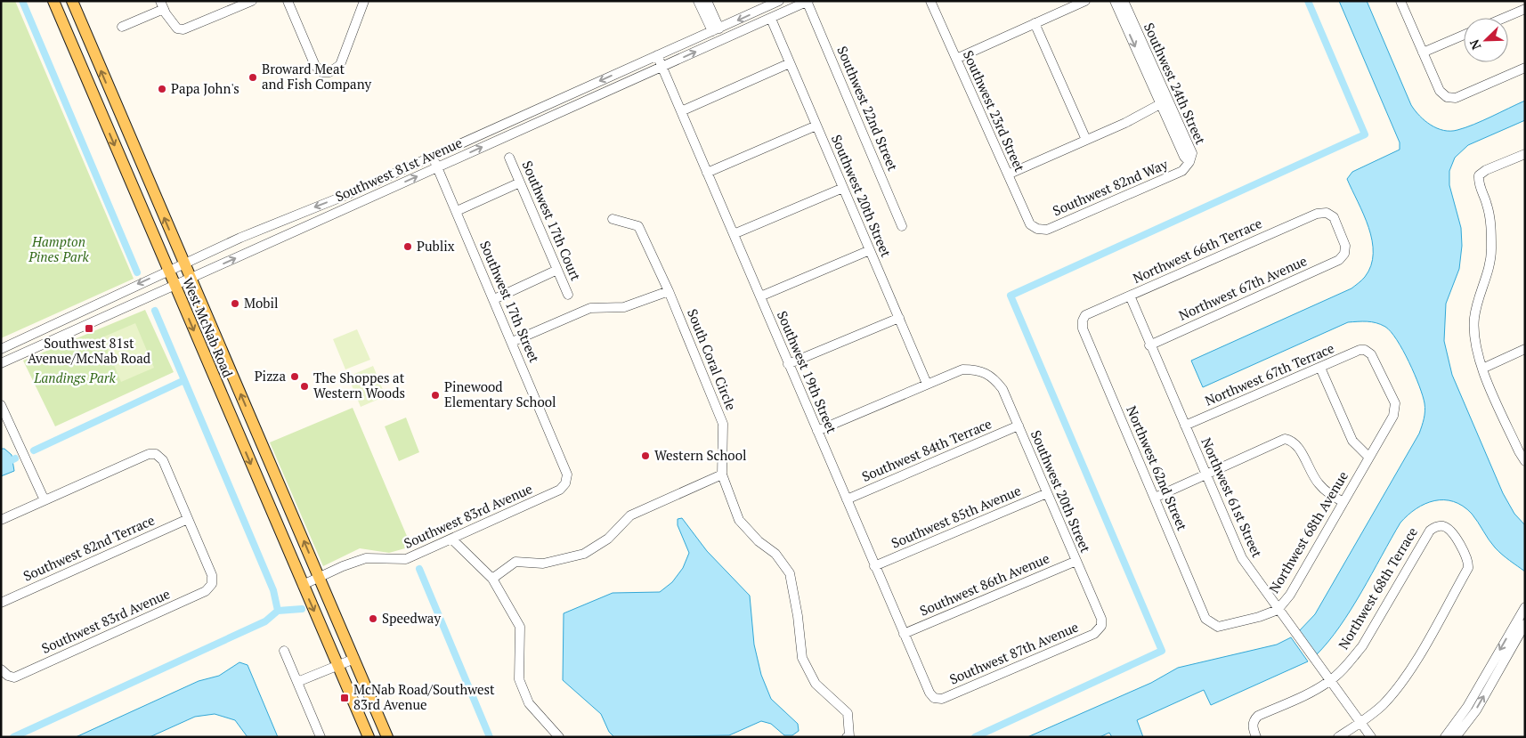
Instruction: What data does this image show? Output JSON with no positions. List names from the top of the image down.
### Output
{
  "streets": {
    "main road": ["West McNab Road"],
    "street": [
      "Southwest 24th Street",
      "Southwest 22nd Street",
      "Southwest 23rd Street",
      "Southwest 81st Avenue",
      "Southwest 82nd Way",
      "Southwest 20th Street",
      "Southwest 17th Court",
      "Northwest 66th Terrace",
      "Northwest 67th Avenue",
      "Southwest 17th Street",
      "South Coral Circle",
      "Southwest 19th Street",
      "Northwest 67th Terrace",
      "Southwest 84th Terrace",
      "Northwest 62nd Street",
      "Northwest 61st Street",
      "Southwest 83rd Avenue",
      "Southwest 85th Avenue",
      "Northwest 68th Avenue",
      "Southwest 82nd Terrace",
      "Southwest 86th Avenue",
      "Northwest 68th Terrace",
      "Southwest 87th Avenue"
    ]
  },
  "crossings": [
    ["Southwest 24th Street", "Southwest 82nd Way"],
    ["Southwest 22nd Street", "Southwest 81st Avenue"],
    ["Southwest 23rd Street", "Southwest 82nd Way"],
    ["Southwest 81st Avenue", "Southwest 20th Street"],
    ["Southwest 81st Avenue", "Southwest 17th Street"],
    ["Southwest 81st Avenue", "West McNab Road"],
    ["Southwest 81st Avenue", "Southwest 19th Street"],
    ["Southwest 20th Street", "Southwest 84th Terrace"],
    ["Southwest 20th Street", "Southwest 85th Avenue"],
    ["Southwest 20th Street", "Southwest 86th Avenue"],
    ["Southwest 20th Street", "Southwest 87th Avenue"],
    ["Northwest 66th Terrace", "Northwest 67th Avenue"],
    ["Northwest 66th Terrace", "Northwest 62nd Street"],
    ["Northwest 66th Terrace", "Northwest 61st Street"],
    ["Northwest 67th Avenue", "Northwest 61st Street"],
    ["Southwest 17th Street", "Southwest 83rd Avenue"],
    ["West McNab Road", "Southwest 83rd Avenue"],
    ["Southwest 19th Street", "Southwest 84th Terrace"],
    ["Southwest 19th Street", "Southwest 85th Avenue"],
    ["Southwest 19th Street", "Southwest 86th Avenue"],
    ["Southwest 19th Street", "Southwest 87th Avenue"],
    ["Northwest 67th Terrace", "Northwest 61st Street"],
    ["Northwest 67th Terrace", "Northwest 68th Avenue"],
    ["Northwest 62nd Street", "Northwest 68th Avenue"],
    ["Northwest 61st Street", "Northwest 68th Avenue"],
    ["Northwest 61st Street", "Northwest 68th Terrace"],
    ["Southwest 83rd Avenue", "Southwest 82nd Terrace"]
  ],
  "parks": ["Hampton Pines Park", "Landings Park"],
  "places": {
    "other": [
      "Broward Meat and Fish Company",
      "Papa John's",
      "Publix",
      "Mobil",
      "Pizza",
      "The Shoppes at Western Woods",
      "Pinewood Elementary School",
      "Western School",
      "Speedway"
    ],
    "transit": ["Southwest 81st Avenue/McNab Road", "McNab Road/Southwest 83rd Avenue"]
  },
  "north": "bottom left"
}
